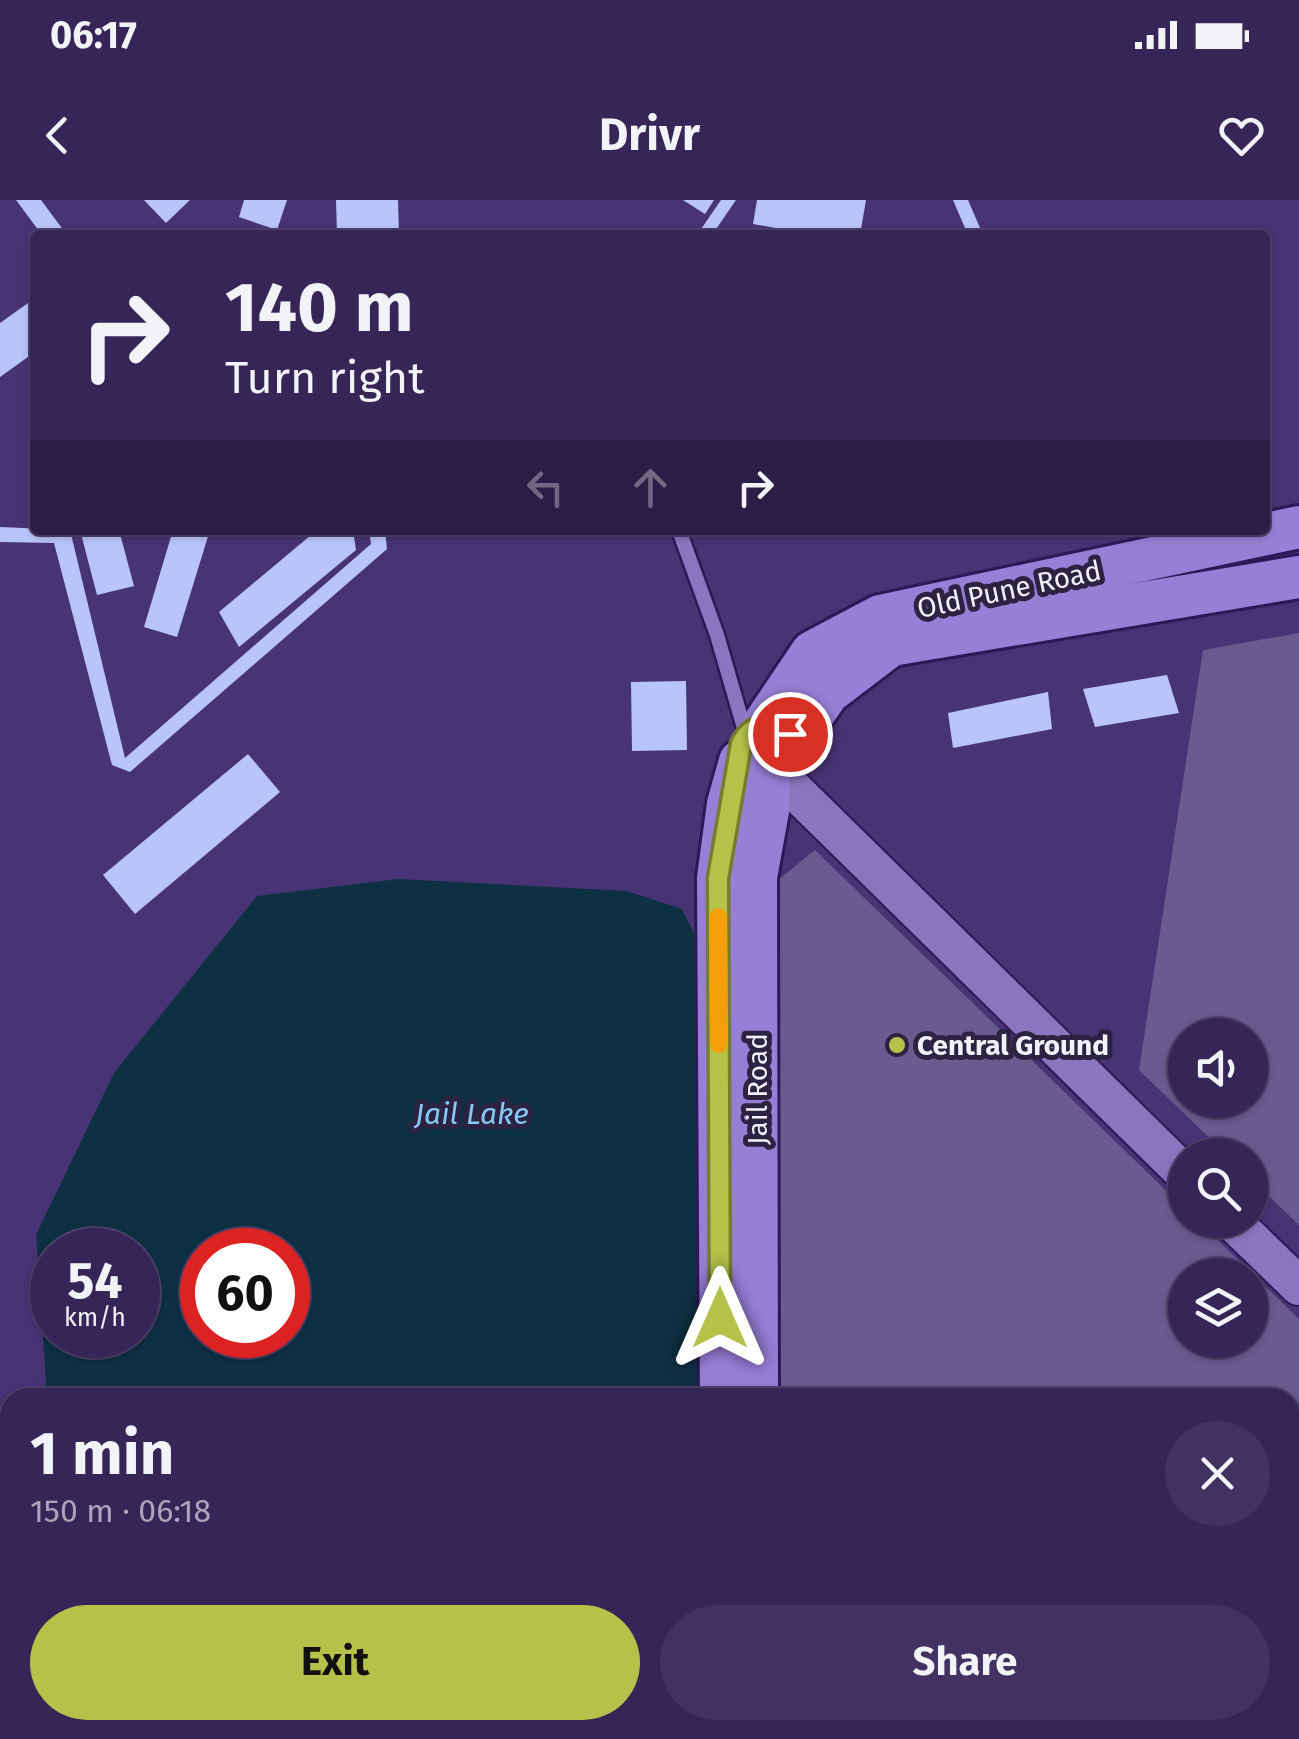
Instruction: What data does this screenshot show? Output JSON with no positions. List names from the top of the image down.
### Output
{
  "streets": {
    "main road": ["Old Pune Road", "Jail Road"]
  },
  "crossings": [
    ["Old Pune Road", "Jail Road"]
  ],
  "water": ["Jail Lake"],
  "places": ["Central Ground"],
  "page": {
    "status": "06:17",
    "header": "Drivr",
    "turn": ["140 m", "Turn right"],
    "speed": "54 km/h",
    "limit": "60",
    "heading": ["1 min", "150 m · 06:18"],
    "buttons": ["Exit", "Share"]
  }
}
